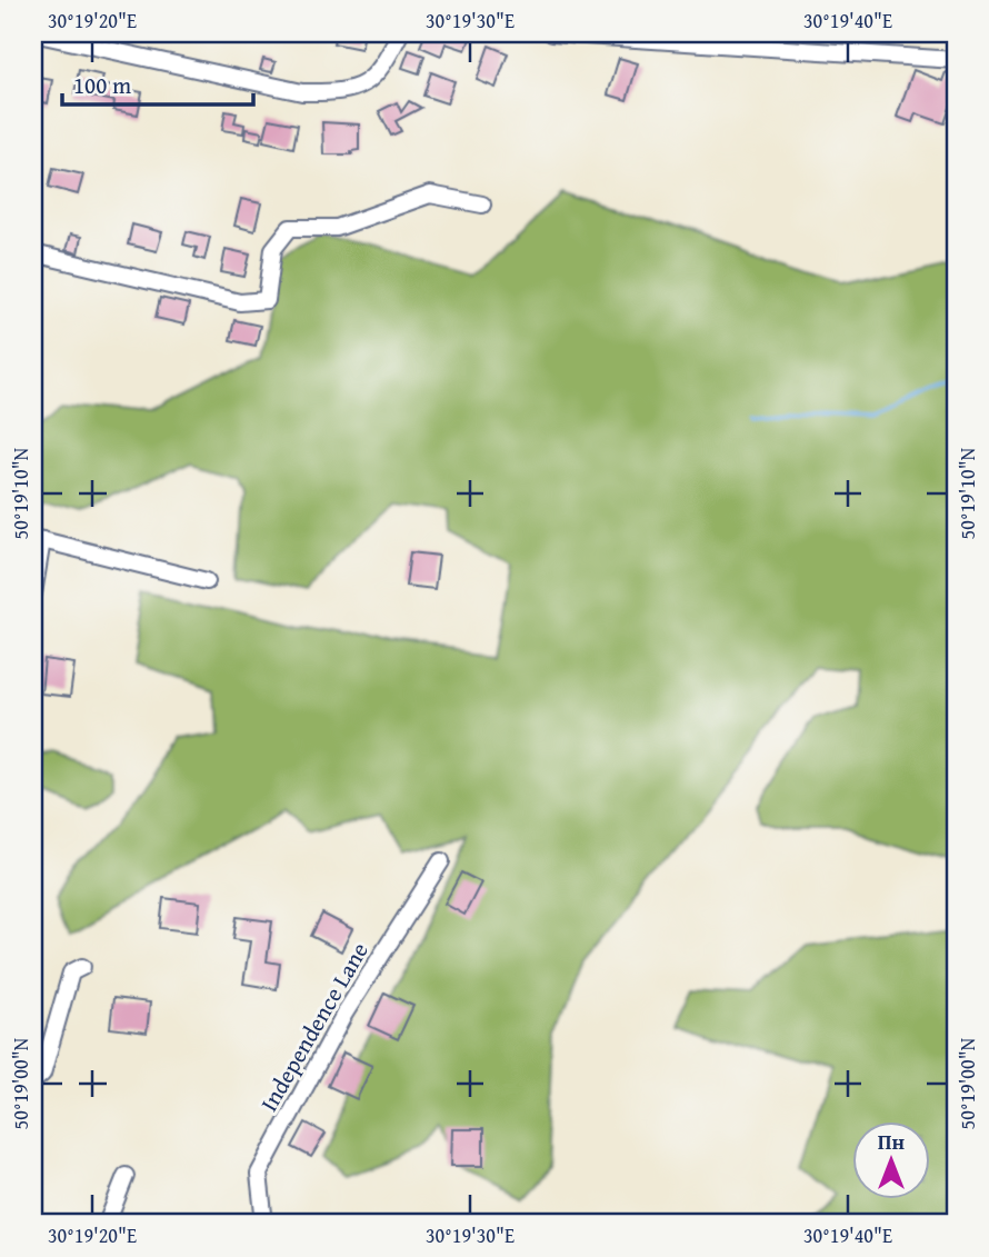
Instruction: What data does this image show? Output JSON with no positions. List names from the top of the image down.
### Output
{
  "streets": {
    "street": ["Independence Lane"]
  },
  "scale_bar": "100 m",
  "north": "top",
  "coordinates": [
    "30°19'20\"E",
    "30°19'30\"E",
    "30°19'40\"E",
    "50°19'10\"N",
    "50°19'00\"N"
  ]
}
